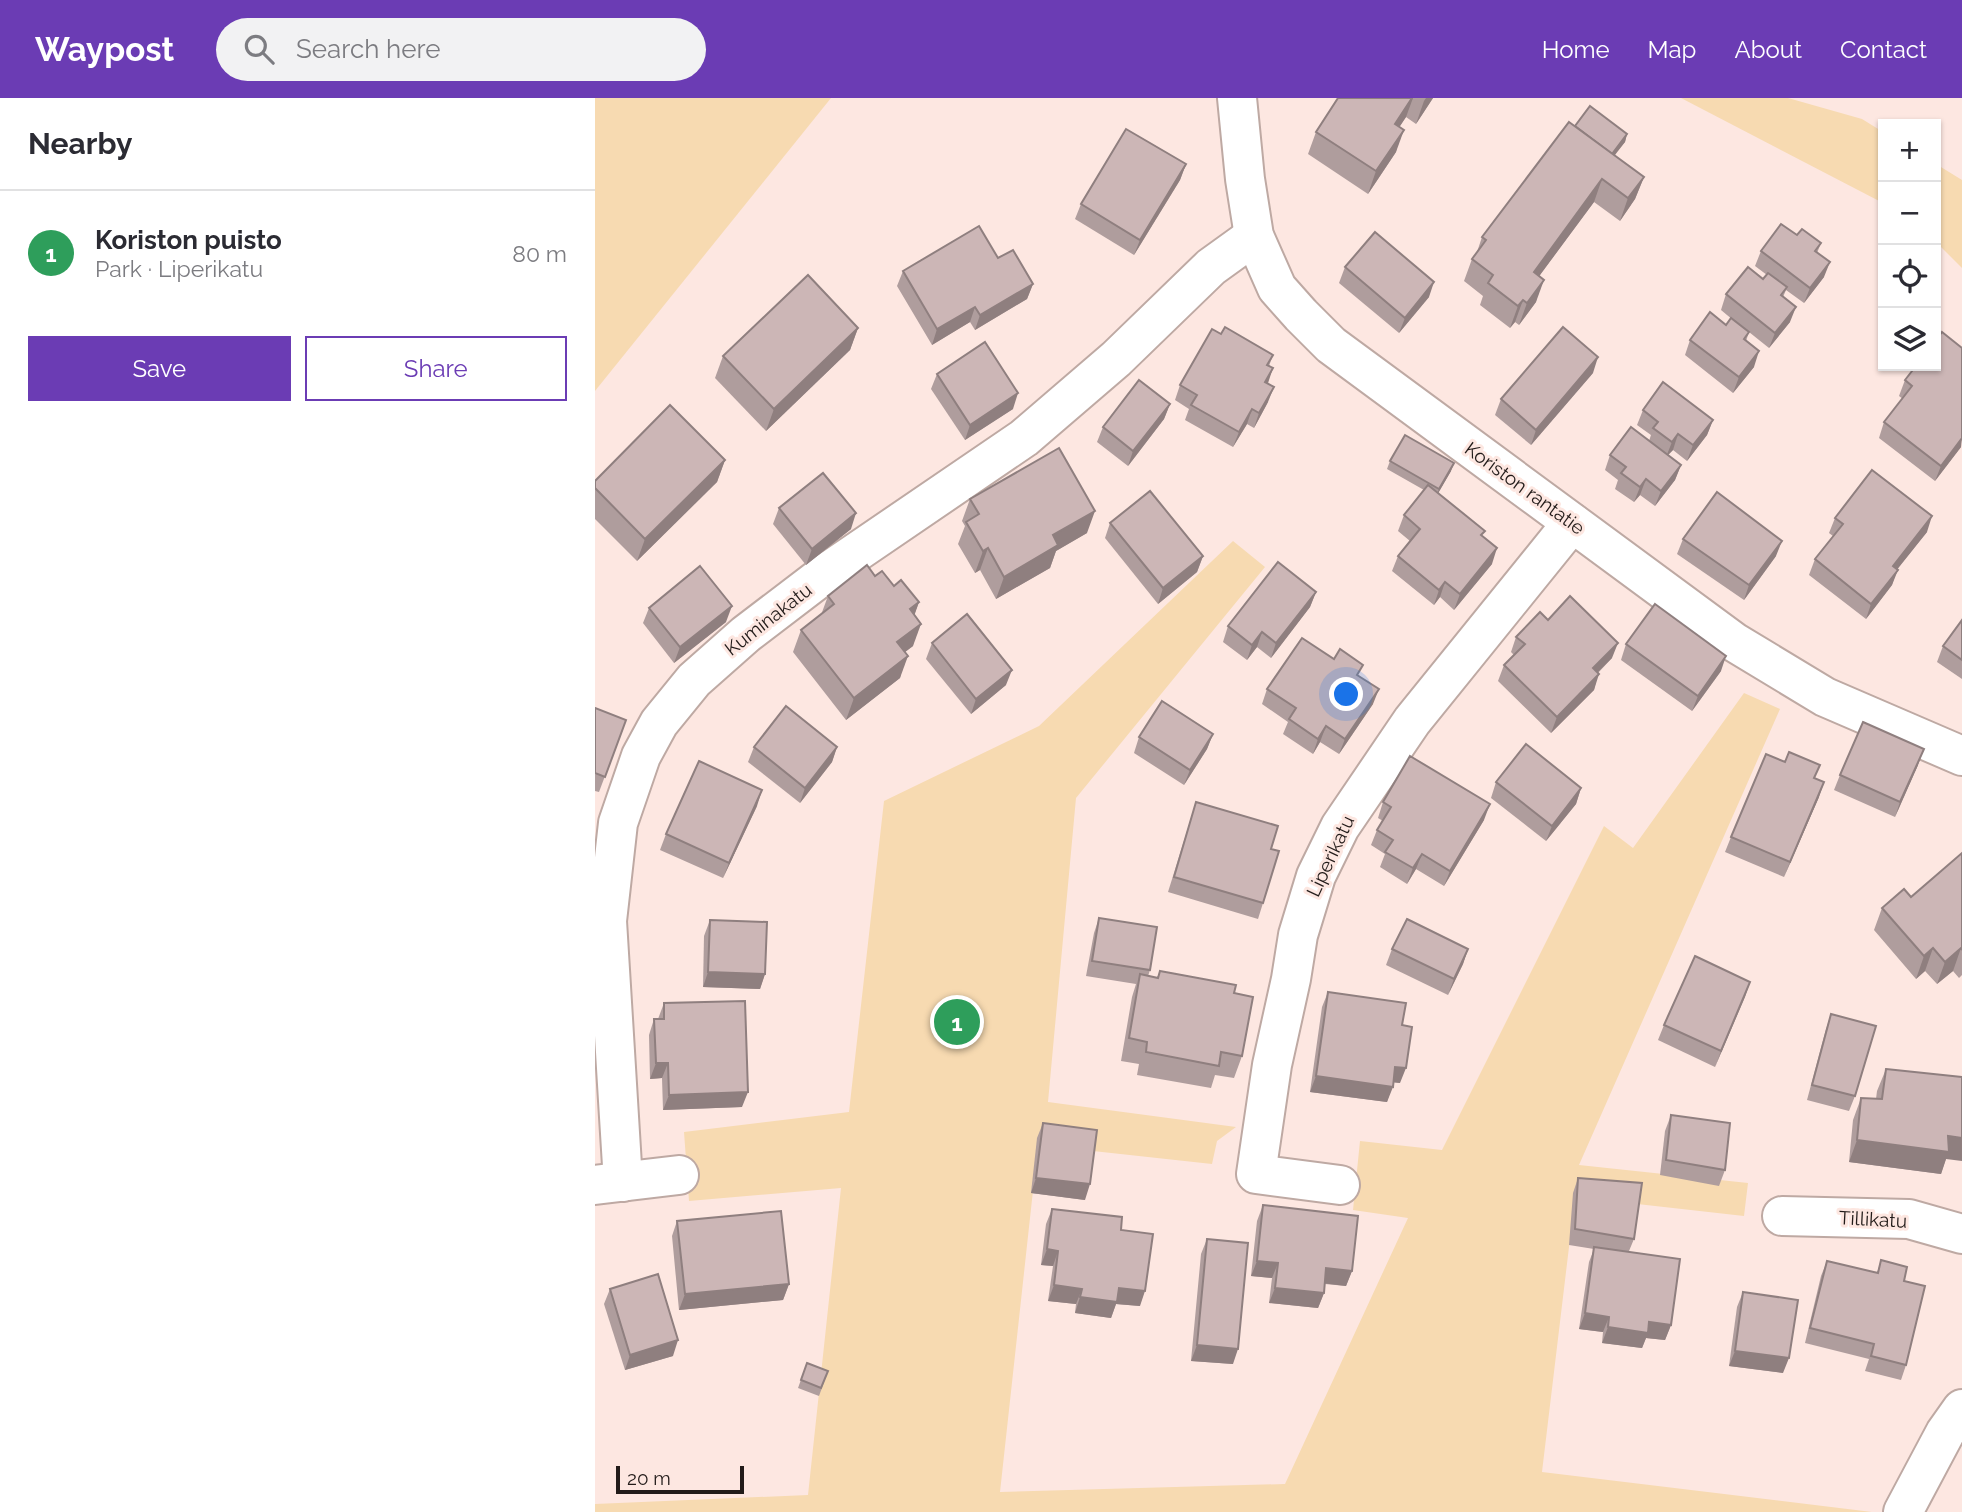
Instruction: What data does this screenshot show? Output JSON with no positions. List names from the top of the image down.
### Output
{
  "streets": {
    "street": [
      "Koriston rantatie",
      "Kuminakatu",
      "Liperikatu",
      "Tillikatu"
    ]
  },
  "crossings": [
    ["Koriston rantatie", "Kuminakatu"],
    ["Koriston rantatie", "Liperikatu"]
  ],
  "scale_bar": "20 m",
  "page": {
    "header": "Waypost",
    "search": "Search here",
    "nav": [
      "Home",
      "Map",
      "About",
      "Contact"
    ],
    "heading": "Nearby",
    "map_buttons": ["+", "−"],
    "list": [
      {
        "mark": "1",
        "name": "Koriston puisto",
        "note": "Park · Liperikatu",
        "value": "80 m"
      }
    ],
    "buttons": ["Save", "Share"],
    "pins": "1",
    "scale": "20 m"
  }
}
